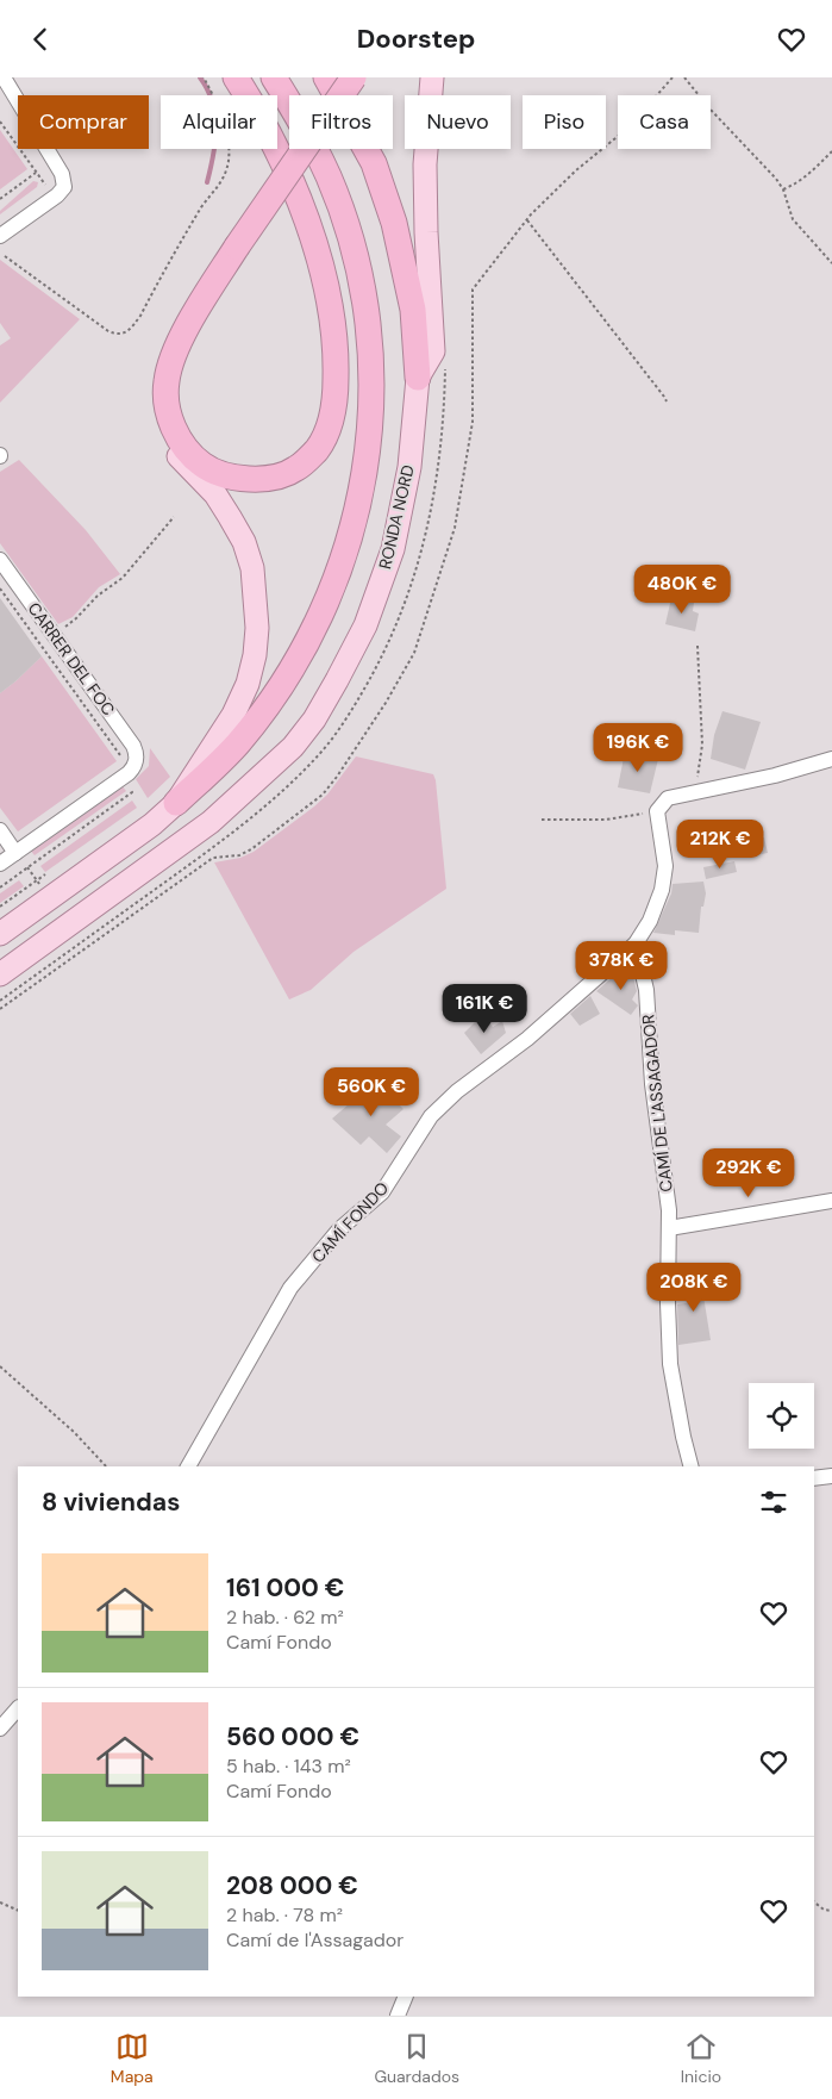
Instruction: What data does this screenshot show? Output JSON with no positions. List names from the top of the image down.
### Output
{
  "streets": {
    "highway": ["RONDA NORD"],
    "street": ["CARRER DEL FOC", "CAMÍ DE L'ASSAGADOR", "CAMÍ FONDO"]
  },
  "crossings": [
    ["CAMÍ DE L'ASSAGADOR", "CAMÍ FONDO"]
  ],
  "page": {
    "header": "Doorstep",
    "chip": [
      "Comprar",
      "Alquilar",
      "Filtros",
      "Nuevo",
      "Piso",
      "Casa"
    ],
    "price": [
      "480K €",
      "196K €",
      "212K €",
      "378K €",
      "161K €",
      "560K €",
      "292K €",
      "208K €"
    ],
    "heading": "8 viviendas",
    "list": [
      {
        "name": "161 000 €",
        "note": "2 hab. · 62 m² · Camí Fondo"
      },
      {
        "name": "560 000 €",
        "note": "5 hab. · 143 m² · Camí Fondo"
      },
      {
        "name": "208 000 €",
        "note": "2 hab. · 78 m² · Camí de l'Assagador"
      }
    ],
    "tabs": ["Mapa", "Guardados", "Inicio"]
  }
}
